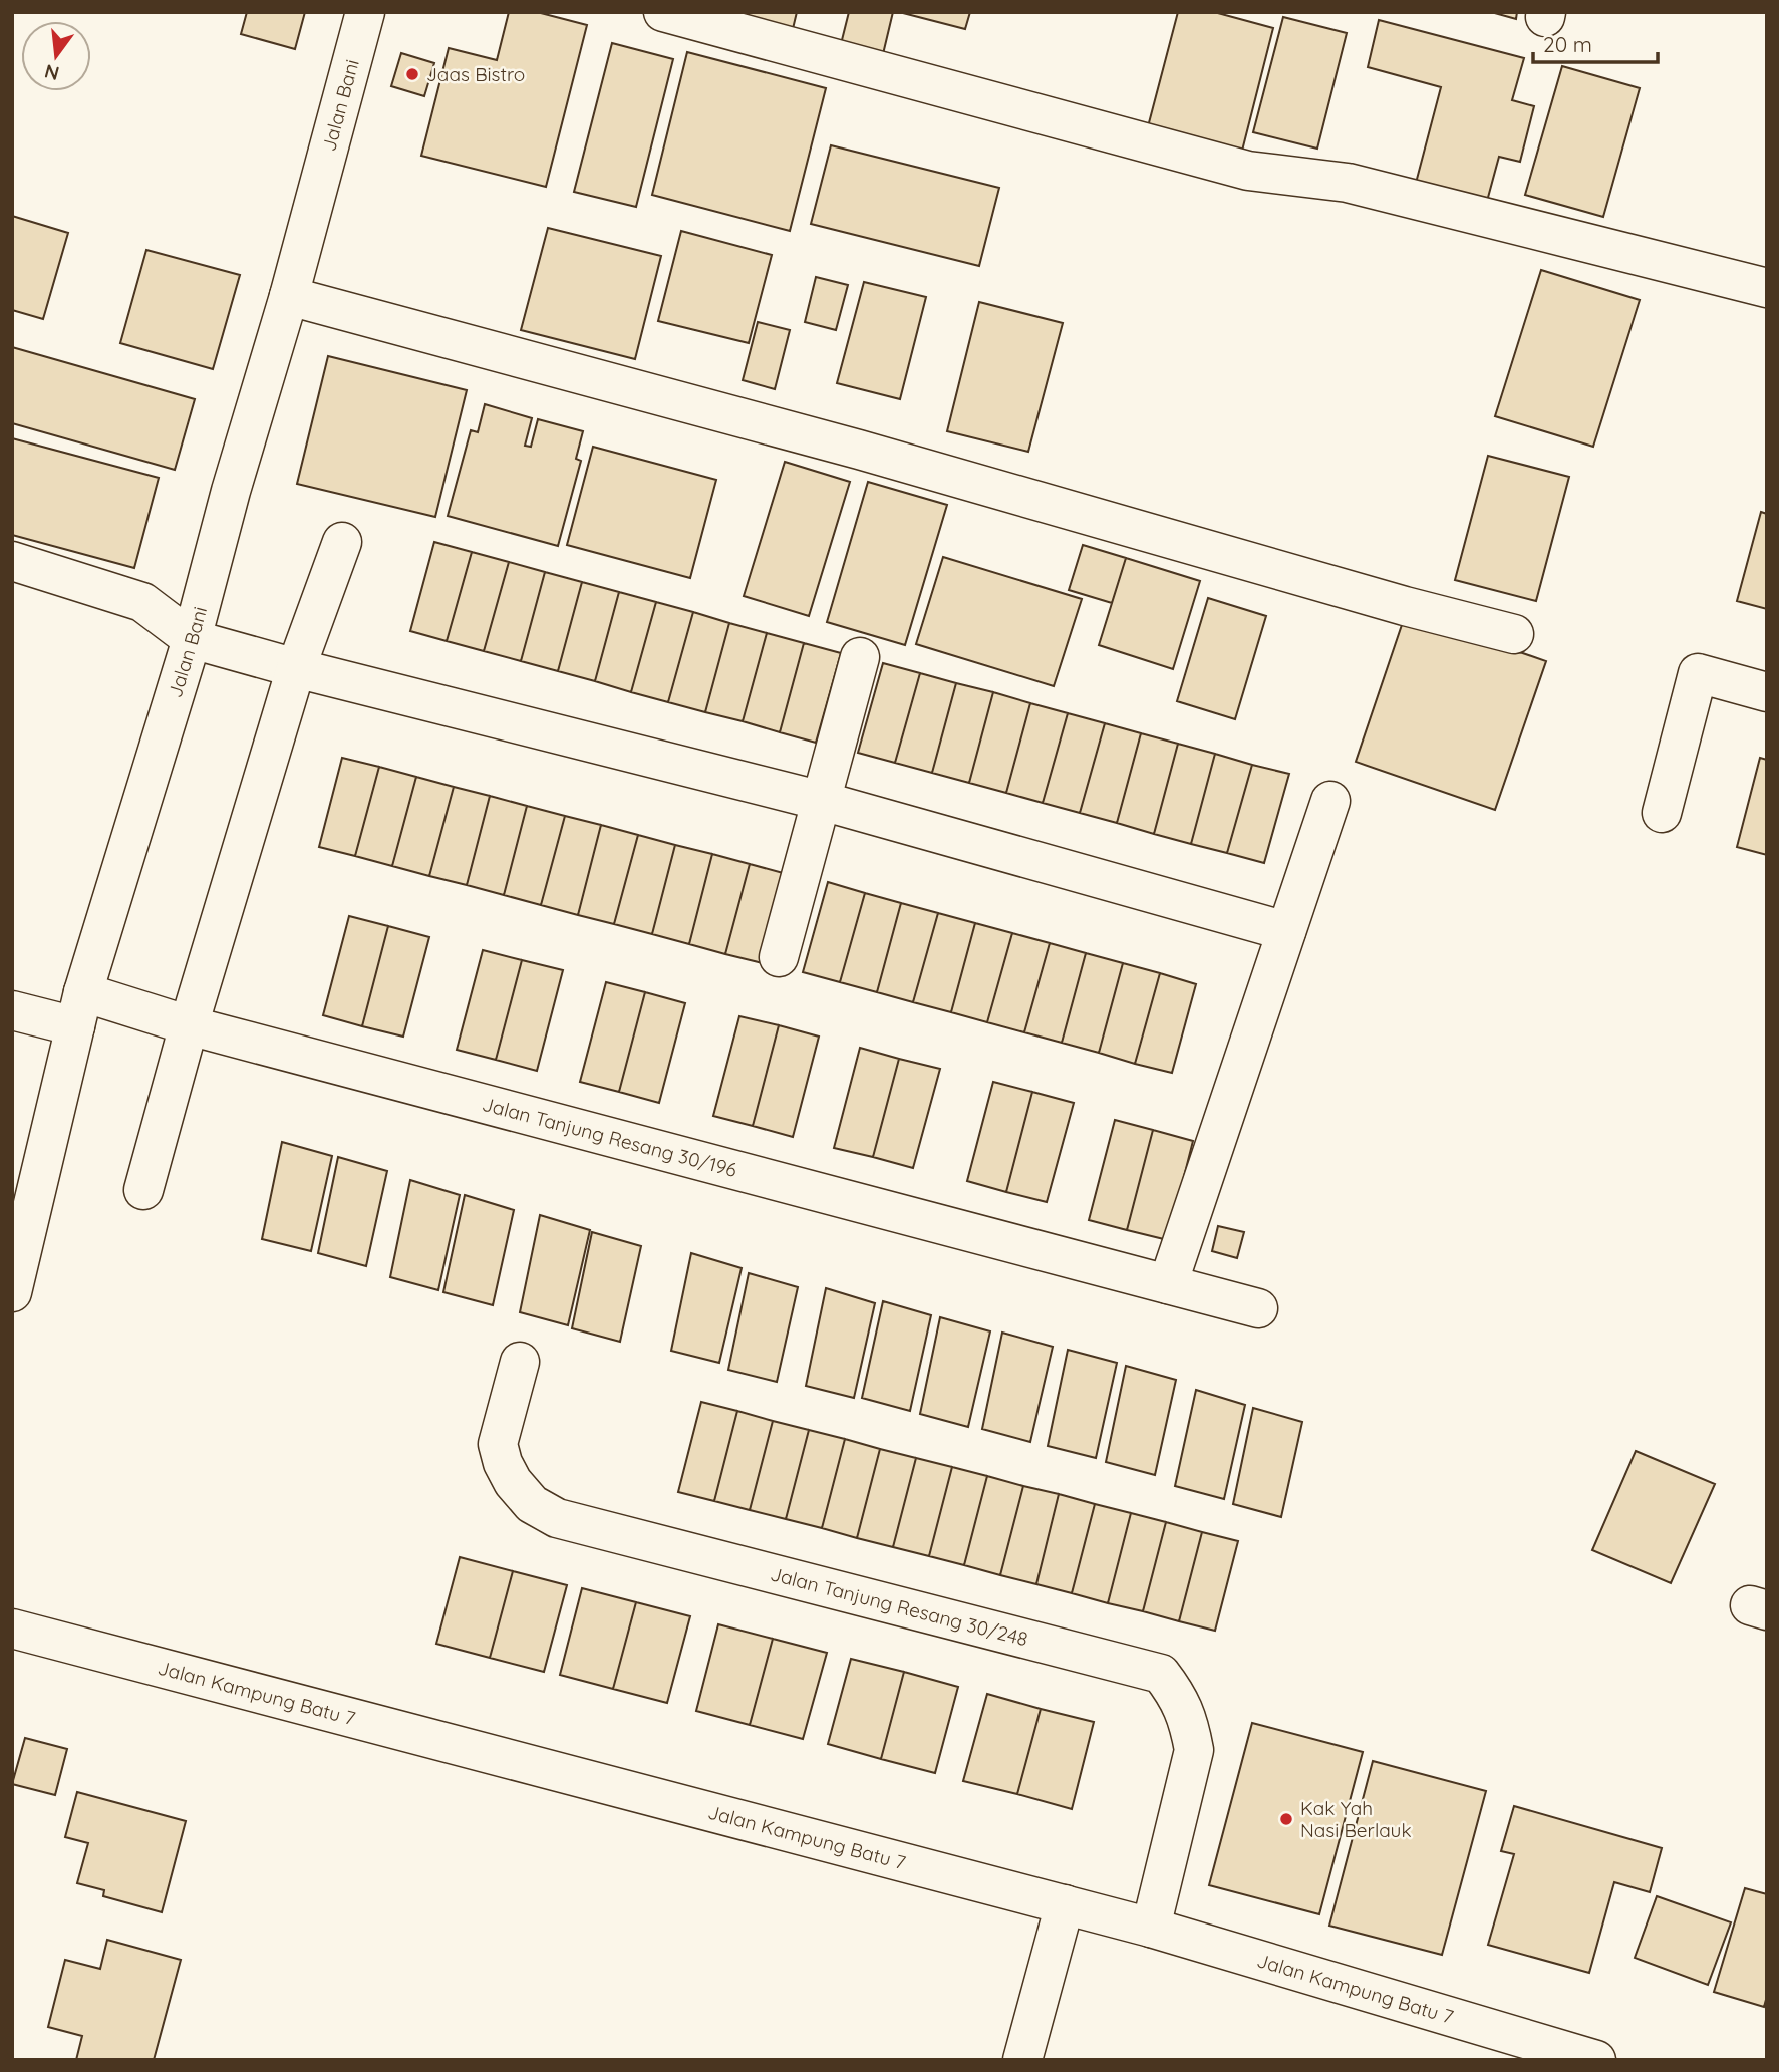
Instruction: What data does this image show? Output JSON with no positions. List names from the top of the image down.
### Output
{
  "streets": {
    "street": [
      "Jalan Bani",
      "Jalan Tanjung Resang 30/196",
      "Jalan Tanjung Resang 30/248",
      "Jalan Kampung Batu 7"
    ]
  },
  "crossings": [
    ["Jalan Bani", "Jalan Tanjung Resang 30/196"],
    ["Jalan Tanjung Resang 30/248", "Jalan Kampung Batu 7"]
  ],
  "places": ["Jaas Bistro", "Kak Yah Nasi Berlauk"],
  "scale_bar": "20 m",
  "north": "bottom"
}
